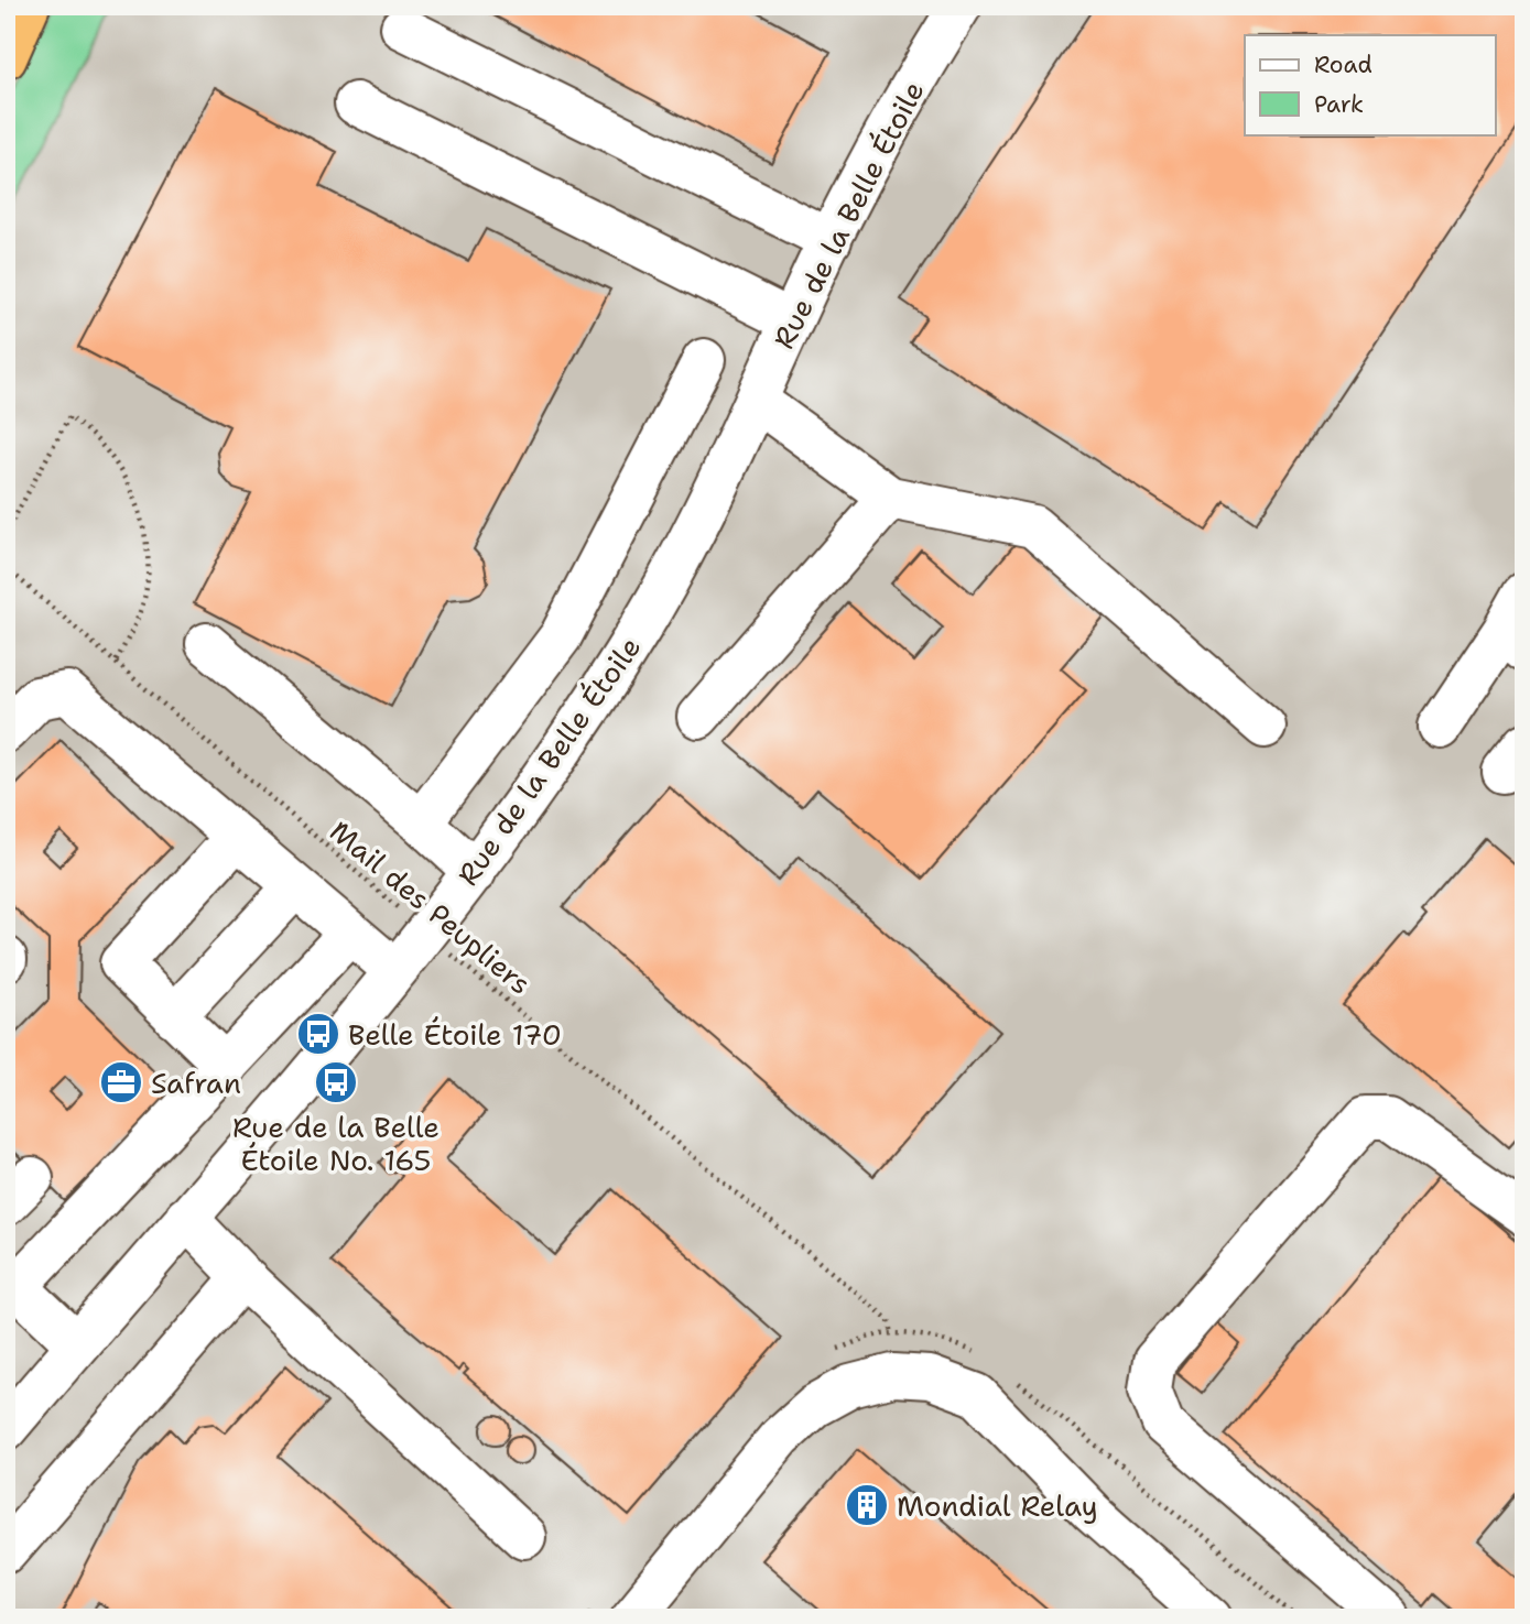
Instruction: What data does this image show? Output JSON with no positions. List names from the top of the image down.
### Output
{
  "streets": {
    "street": ["Rue de la Belle Étoile"],
    "path": ["Mail des Peupliers"]
  },
  "crossings": [
    ["Rue de la Belle Étoile", "Mail des Peupliers"]
  ],
  "places": {
    "bus stop": ["Belle Étoile 170", "Rue de la Belle Étoile No. 165"],
    "office": ["Safran"],
    "building": ["Mondial Relay"]
  },
  "legend": ["Road", "Park"]
}
